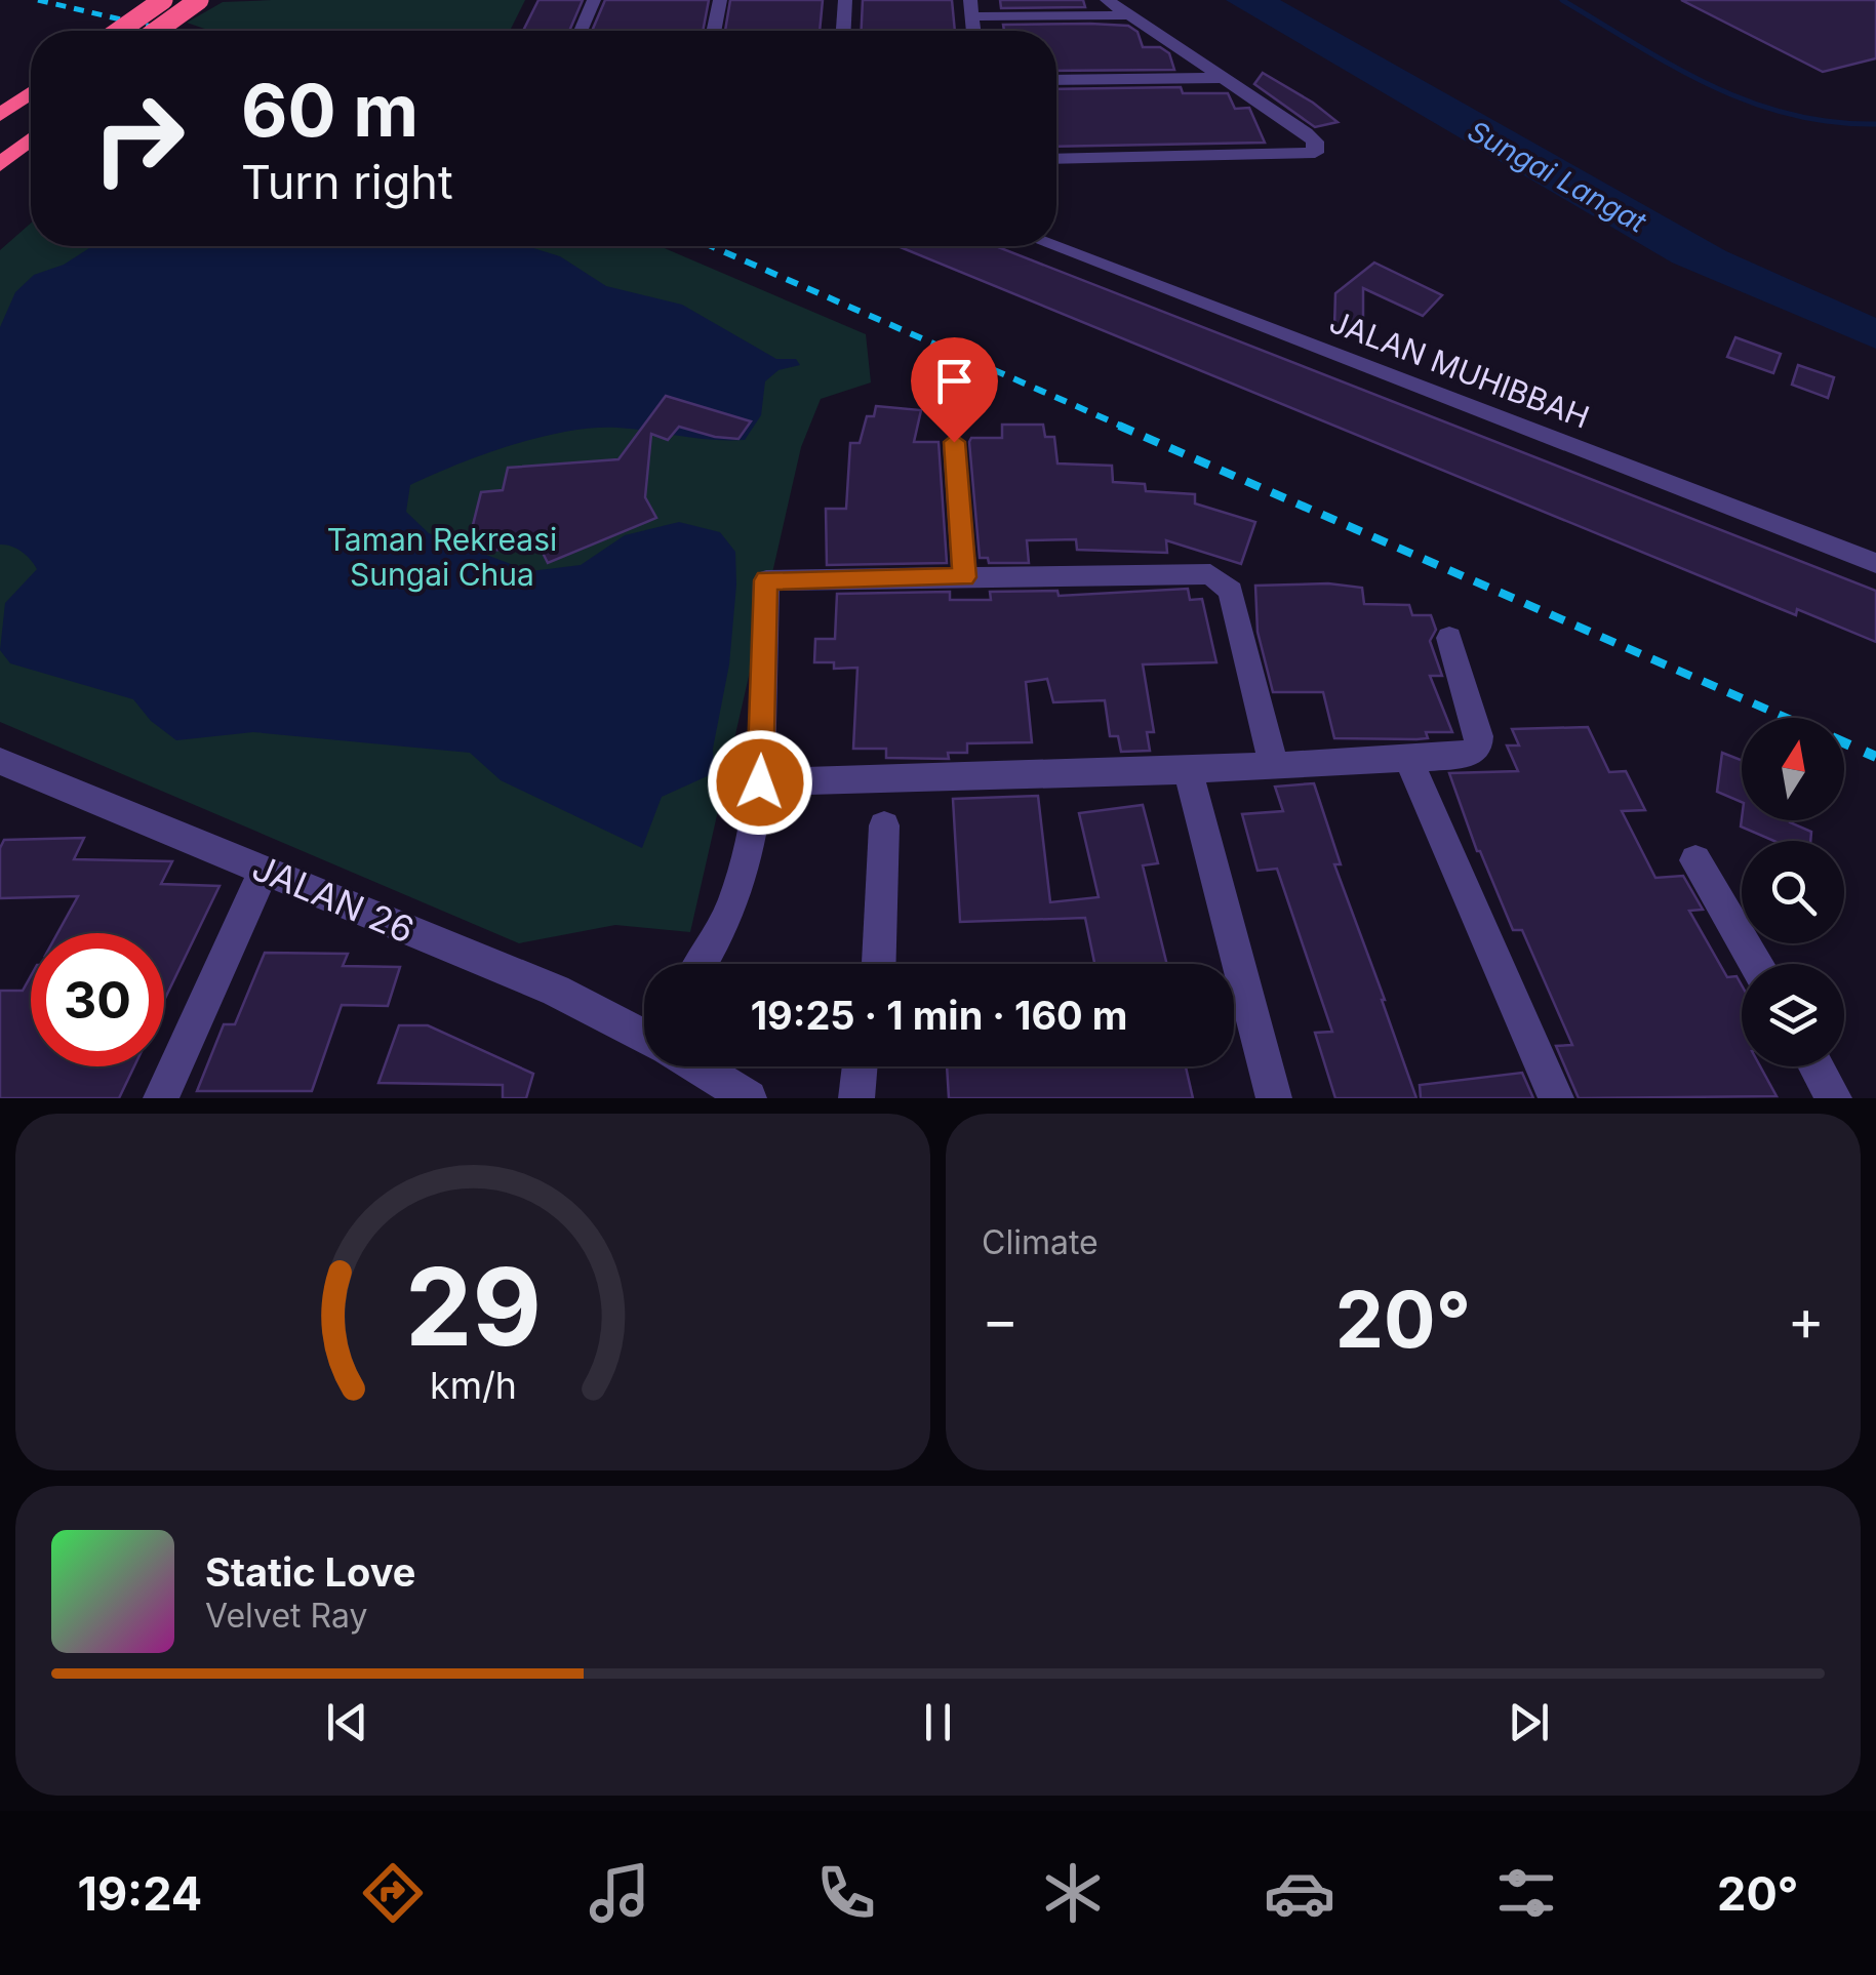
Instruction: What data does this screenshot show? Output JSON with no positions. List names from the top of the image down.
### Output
{
  "streets": {
    "street": ["JALAN MUHIBBAH", "JALAN 26"]
  },
  "water": ["Sungai Langat"],
  "parks": ["Taman Rekreasi Sungai Chua"],
  "north": "top",
  "page": {
    "turn": ["60 m", "Turn right"],
    "limit": "30",
    "trip": "19:25 · 1 min · 160 m",
    "tile": "Climate",
    "heat": ["−", "20°", "+"],
    "song": ["Static Love", "Velvet Ray"],
    "tabs": ["19:24", "20°"],
    "gauge": ["29", "km/h"]
  }
}
